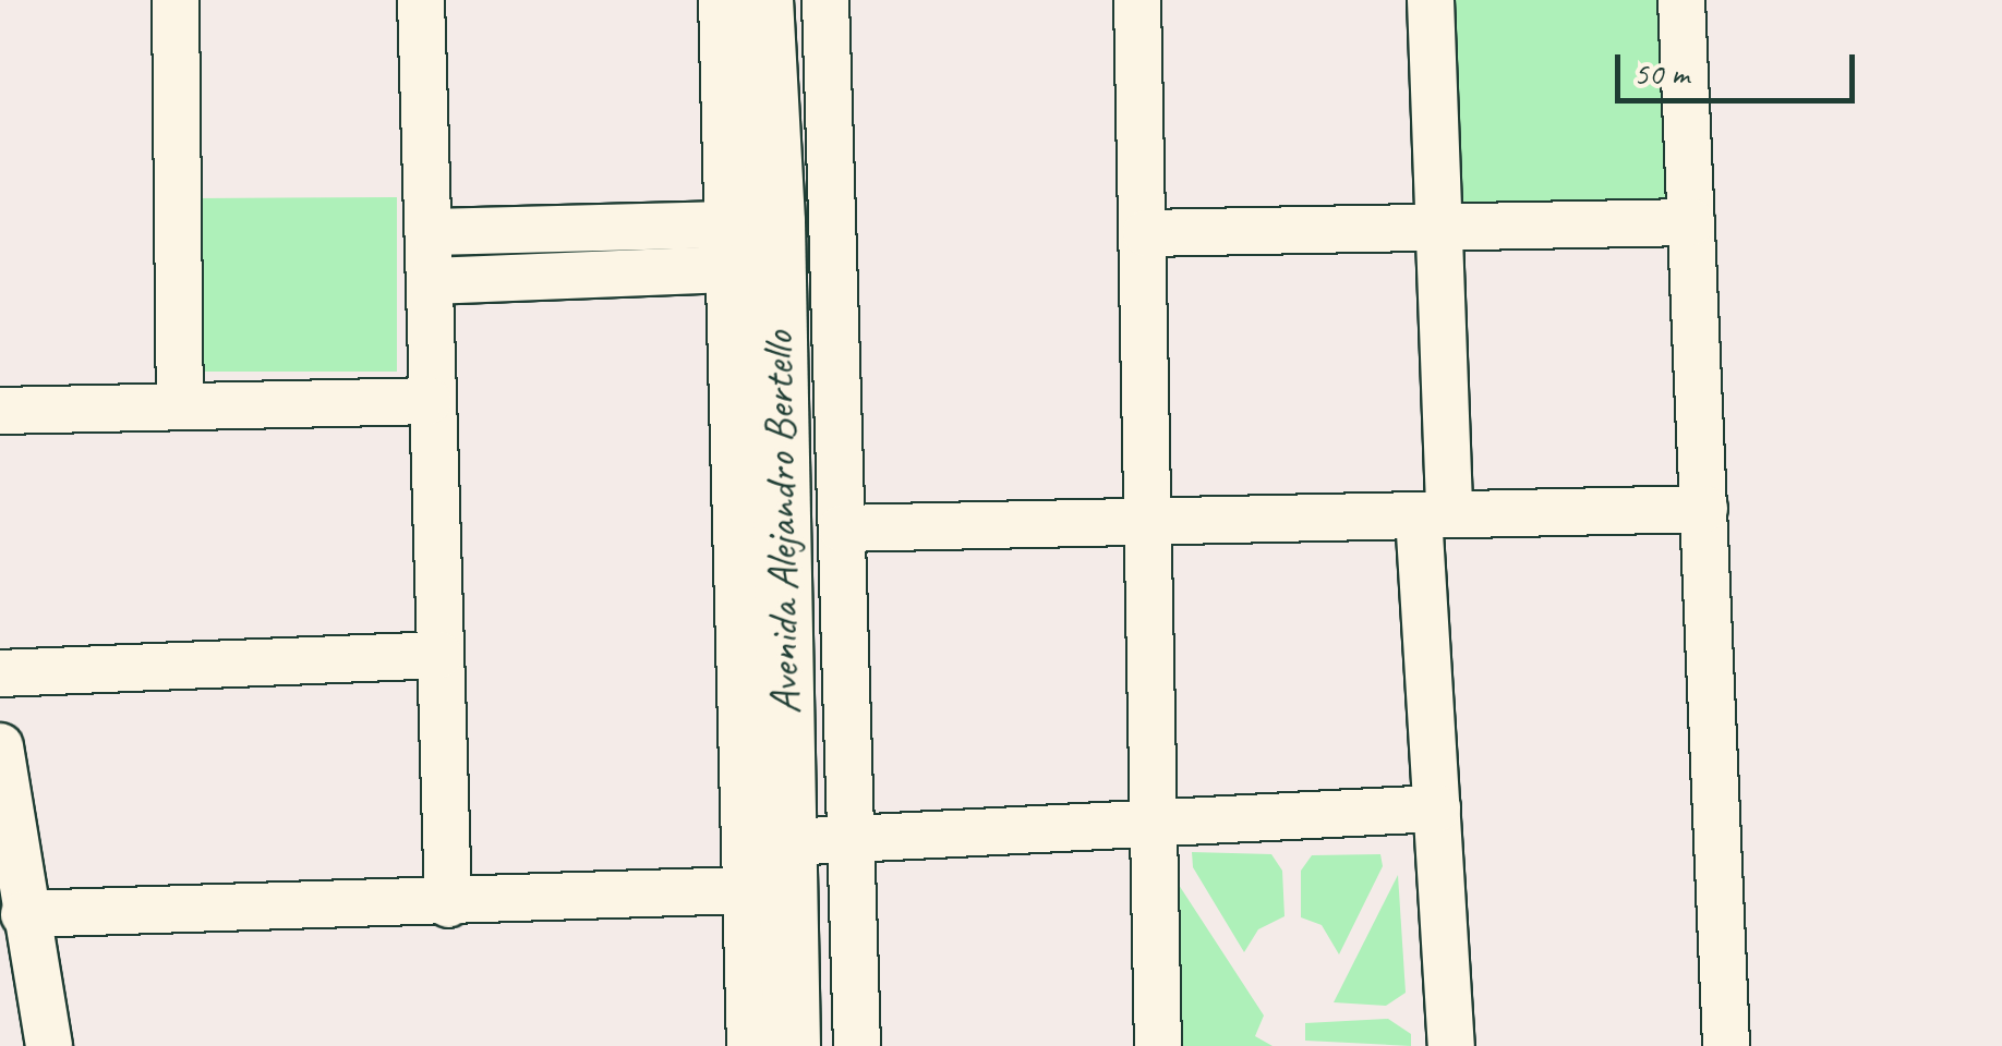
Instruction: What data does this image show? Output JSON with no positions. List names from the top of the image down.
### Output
{
  "streets": {
    "main road": ["Avenida Alejandro Bertello"]
  },
  "scale_bar": "50 m"
}
